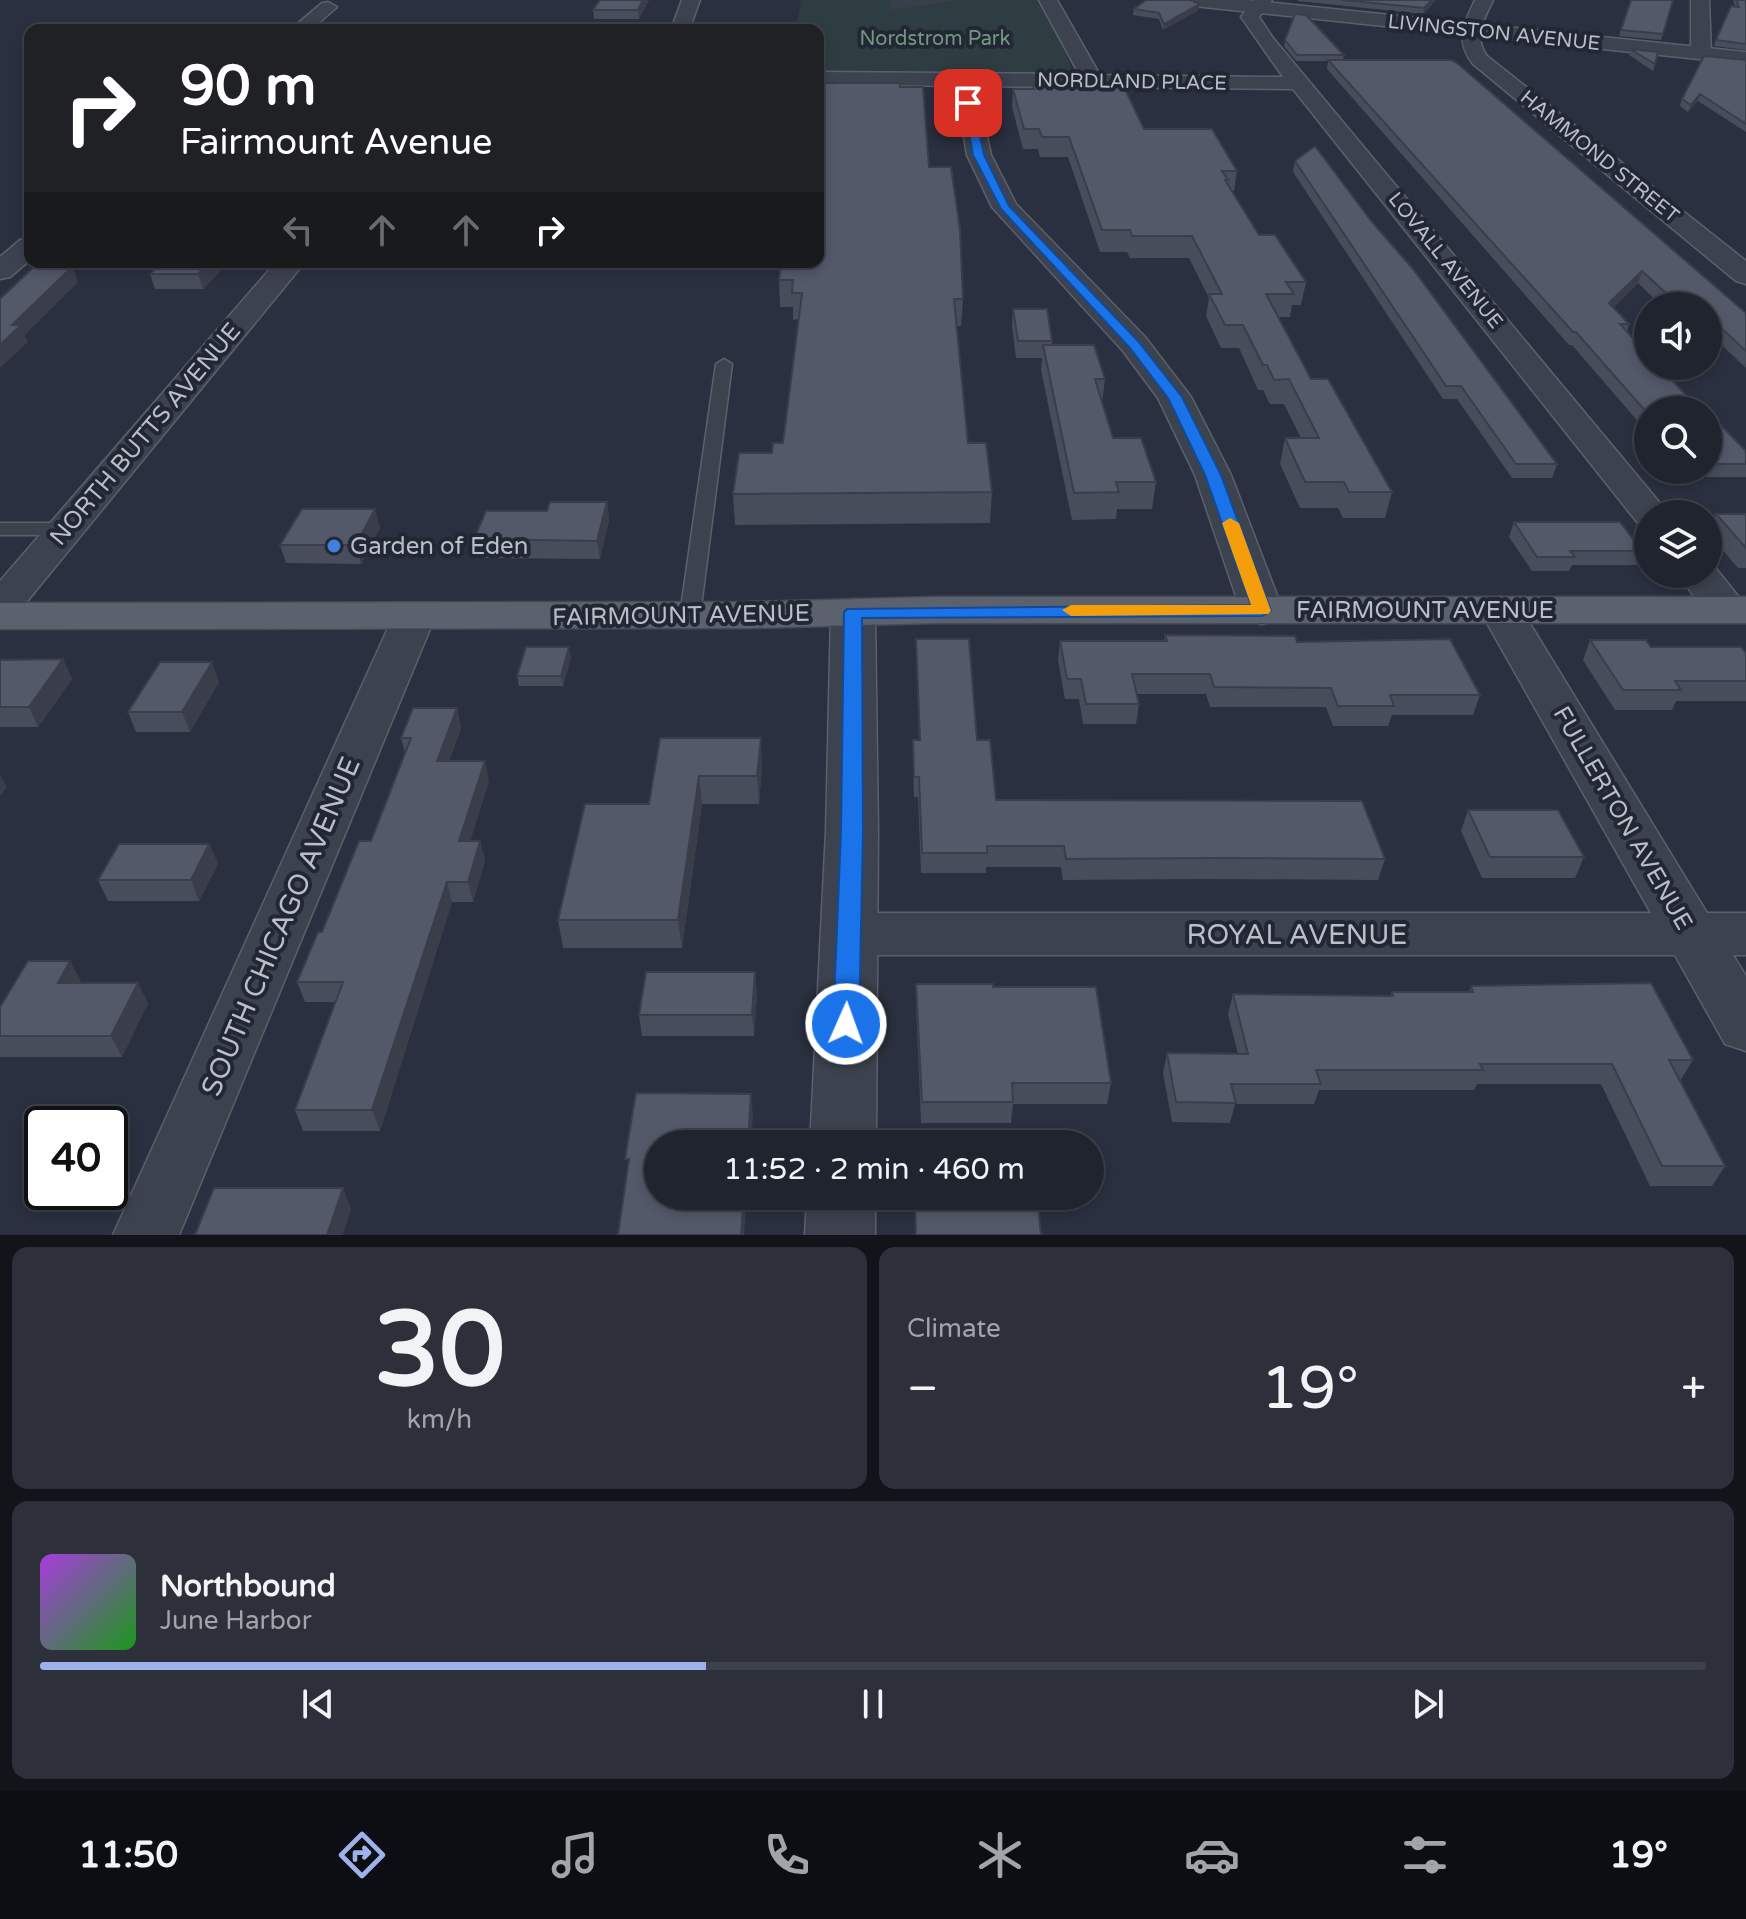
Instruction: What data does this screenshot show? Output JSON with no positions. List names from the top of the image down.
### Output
{
  "streets": {
    "main road": ["FAIRMOUNT AVENUE"],
    "street": [
      "LIVINGSTON AVENUE",
      "NORDLAND PLACE",
      "HAMMOND STREET",
      "LOVALL AVENUE",
      "NORTH BUTTS AVENUE",
      "FULLERTON AVENUE",
      "SOUTH CHICAGO AVENUE",
      "ROYAL AVENUE"
    ]
  },
  "crossings": [
    ["LIVINGSTON AVENUE", "HAMMOND STREET"],
    ["LIVINGSTON AVENUE", "LOVALL AVENUE"],
    ["NORDLAND PLACE", "LOVALL AVENUE"],
    ["FAIRMOUNT AVENUE", "FULLERTON AVENUE"],
    ["FAIRMOUNT AVENUE", "SOUTH CHICAGO AVENUE"],
    ["FULLERTON AVENUE", "ROYAL AVENUE"]
  ],
  "parks": ["Nordstrom Park"],
  "places": ["Garden of Eden"],
  "page": {
    "turn": ["90 m", "Fairmount Avenue"],
    "limit": "40",
    "trip": "11:52 · 2 min · 460 m",
    "tile": [
      ["30", "km/h"],
      "Climate"
    ],
    "heat": ["−", "19°", "+"],
    "song": ["Northbound", "June Harbor"],
    "tabs": ["11:50", "19°"]
  }
}
